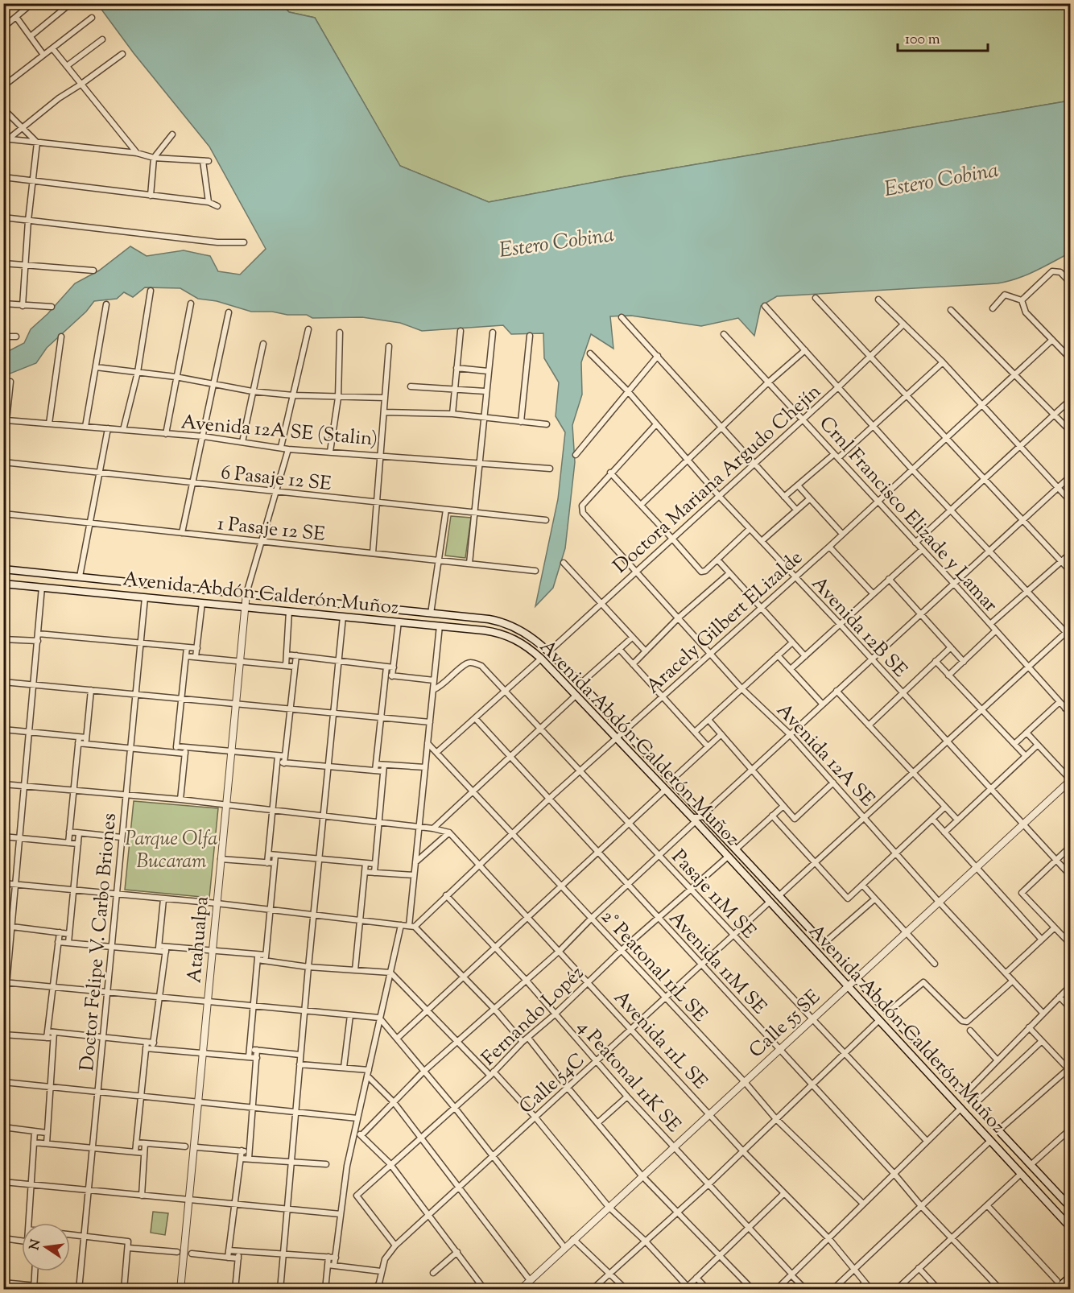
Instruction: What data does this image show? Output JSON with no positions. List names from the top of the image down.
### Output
{
  "streets": {
    "main road": ["Avenida Abdón Calderón Muñoz"],
    "street": [
      "Avenida 12A SE (Stalin)",
      "6 Pasaje 12 SE",
      "Doctora Mariana Argudo Chejín",
      "Crnl Francisco Elizade y Lamar",
      "1 Pasaje 12 SE",
      "Aracely Gilbert ELizalde",
      "Avenida 12B SE",
      "Avenida 12A SE",
      "Pasaje 11M SE",
      "Atahualpa",
      "Doctor Felipe V. Carbo Briones",
      "Avenida 11M SE",
      "2° Peatonal 11L SE",
      "Fernando Lopéz",
      "Calle 55 SE",
      "Avenida 11L SE",
      "4 Peatonal 11K SE",
      "Calle 54C"
    ]
  },
  "crossings": [
    ["Doctora Mariana Argudo Chejín", "Crnl Francisco Elizade y Lamar"],
    ["Doctora Mariana Argudo Chejín", "Avenida Abdón Calderón Muñoz"],
    ["Doctora Mariana Argudo Chejín", "Avenida 12B SE"],
    ["Doctora Mariana Argudo Chejín", "Avenida 12A SE"],
    ["Crnl Francisco Elizade y Lamar", "Aracely Gilbert ELizalde"],
    ["Avenida Abdón Calderón Muñoz", "Aracely Gilbert ELizalde"],
    ["Avenida Abdón Calderón Muñoz", "Atahualpa"],
    ["Avenida Abdón Calderón Muñoz", "Doctor Felipe V. Carbo Briones"],
    ["Avenida Abdón Calderón Muñoz", "Fernando Lopéz"],
    ["Avenida Abdón Calderón Muñoz", "Calle 55 SE"],
    ["Avenida Abdón Calderón Muñoz", "Calle 54C"],
    ["Aracely Gilbert ELizalde", "Avenida 12B SE"],
    ["Aracely Gilbert ELizalde", "Avenida 12A SE"],
    ["Aracely Gilbert ELizalde", "Pasaje 11M SE"],
    ["Aracely Gilbert ELizalde", "Avenida 11M SE"],
    ["Aracely Gilbert ELizalde", "2° Peatonal 11L SE"],
    ["Aracely Gilbert ELizalde", "Avenida 11L SE"],
    ["Aracely Gilbert ELizalde", "4 Peatonal 11K SE"],
    ["Avenida 12B SE", "Calle 55 SE"],
    ["Avenida 12A SE", "Calle 55 SE"],
    ["Pasaje 11M SE", "Fernando Lopéz"],
    ["Pasaje 11M SE", "Calle 55 SE"],
    ["Pasaje 11M SE", "Calle 54C"],
    ["Avenida 11M SE", "Fernando Lopéz"],
    ["Avenida 11M SE", "Calle 55 SE"],
    ["Avenida 11M SE", "Calle 54C"],
    ["2° Peatonal 11L SE", "Fernando Lopéz"],
    ["2° Peatonal 11L SE", "Calle 55 SE"],
    ["2° Peatonal 11L SE", "Calle 54C"],
    ["Fernando Lopéz", "Avenida 11L SE"],
    ["Fernando Lopéz", "4 Peatonal 11K SE"],
    ["Fernando Lopéz", "Calle 54C"],
    ["Calle 55 SE", "Avenida 11L SE"],
    ["Calle 55 SE", "4 Peatonal 11K SE"],
    ["Avenida 11L SE", "Calle 54C"],
    ["4 Peatonal 11K SE", "Calle 54C"]
  ],
  "water": ["Estero Cobina"],
  "parks": ["Parque Olfa Bucaram"],
  "scale_bar": "100 m",
  "north": "left"
}
